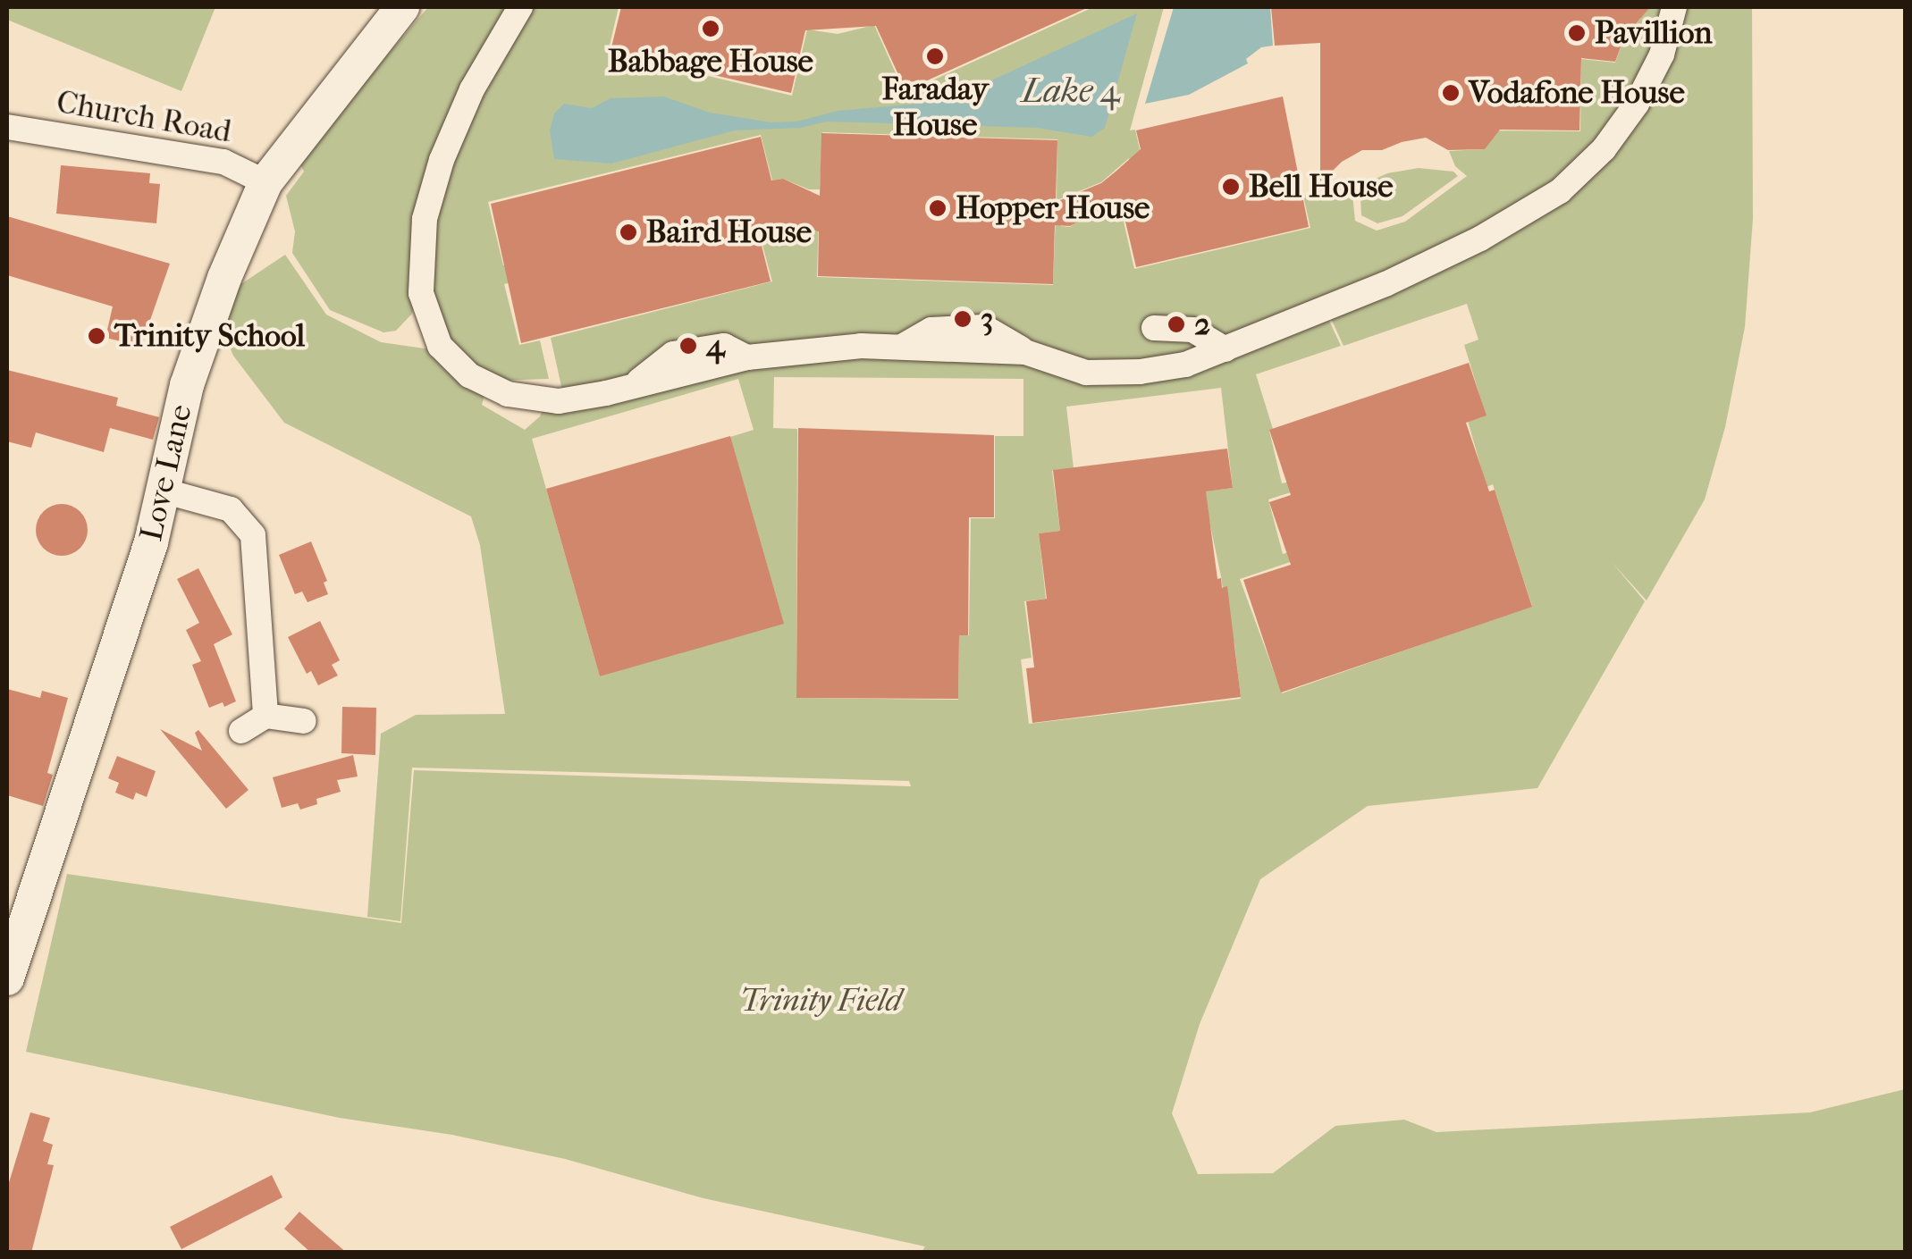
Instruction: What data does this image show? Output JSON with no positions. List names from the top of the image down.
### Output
{
  "streets": {
    "street": ["Church Road", "Love Lane"]
  },
  "crossings": [
    ["Church Road", "Love Lane"]
  ],
  "water": ["Lake 4"],
  "parks": ["Trinity Field"],
  "places": [
    "Babbage House",
    "Pavillion",
    "Faraday House",
    "Vodafone House",
    "Bell House",
    "Hopper House",
    "Baird House",
    "3",
    "2",
    "Trinity School",
    "4"
  ]
}
